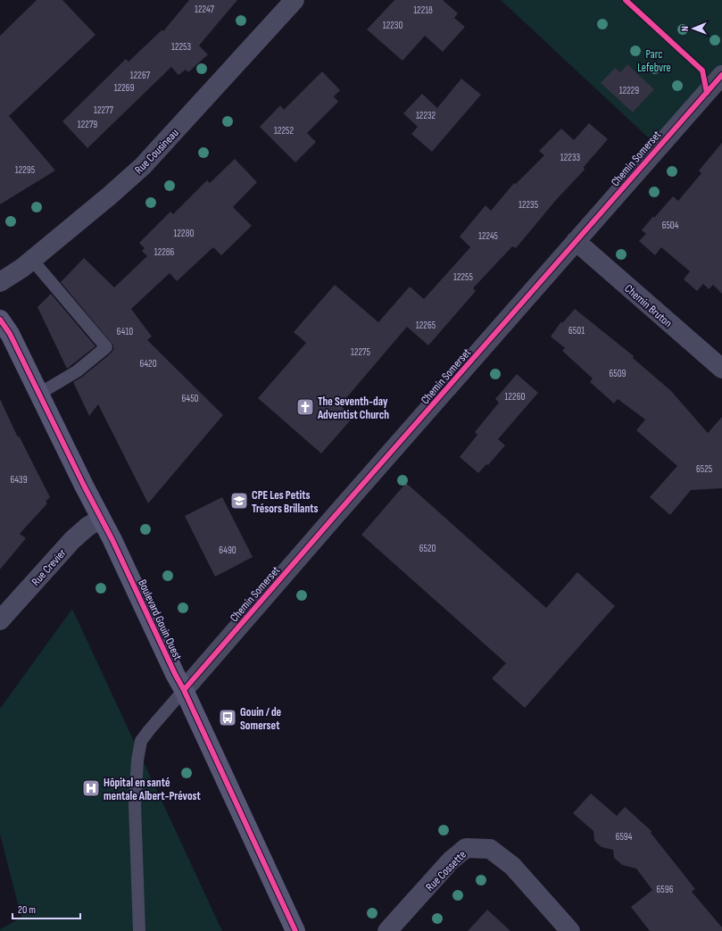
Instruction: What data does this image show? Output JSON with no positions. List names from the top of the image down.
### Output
{
  "streets": {
    "street": [
      "Rue Cousineau",
      "Chemin Somerset",
      "Chemin Bruton",
      "Rue Crevier",
      "Boulevard Gouin Ouest",
      "Rue Cossette"
    ]
  },
  "crossings": [
    ["Chemin Somerset", "Chemin Bruton"],
    ["Chemin Somerset", "Boulevard Gouin Ouest"],
    ["Rue Crevier", "Boulevard Gouin Ouest"]
  ],
  "parks": ["Parc Lefebvre"],
  "places": {
    "church": ["The Seventh-day Adventist Church"],
    "school or university": ["CPE Les Petits Trésors Brillants"],
    "bus stop": ["Gouin / de Somerset"],
    "hospital": ["Hôpital en santé mentale Albert-Prévost"]
  },
  "house_numbers": [
    "12247",
    "12218",
    "12230",
    "12253",
    "12267",
    "12269",
    "12229",
    "12277",
    "12232",
    "12279",
    "12252",
    "12233",
    "12295",
    "12235",
    "6504",
    "12280",
    "12245",
    "12286",
    "12255",
    "12265",
    "6501",
    "6410",
    "12275",
    "6420",
    "6509",
    "12260",
    "6450",
    "6525",
    "6439",
    "6520",
    "6490",
    "6594",
    "6596"
  ],
  "scale_bar": "20 m",
  "north": "left"
}
